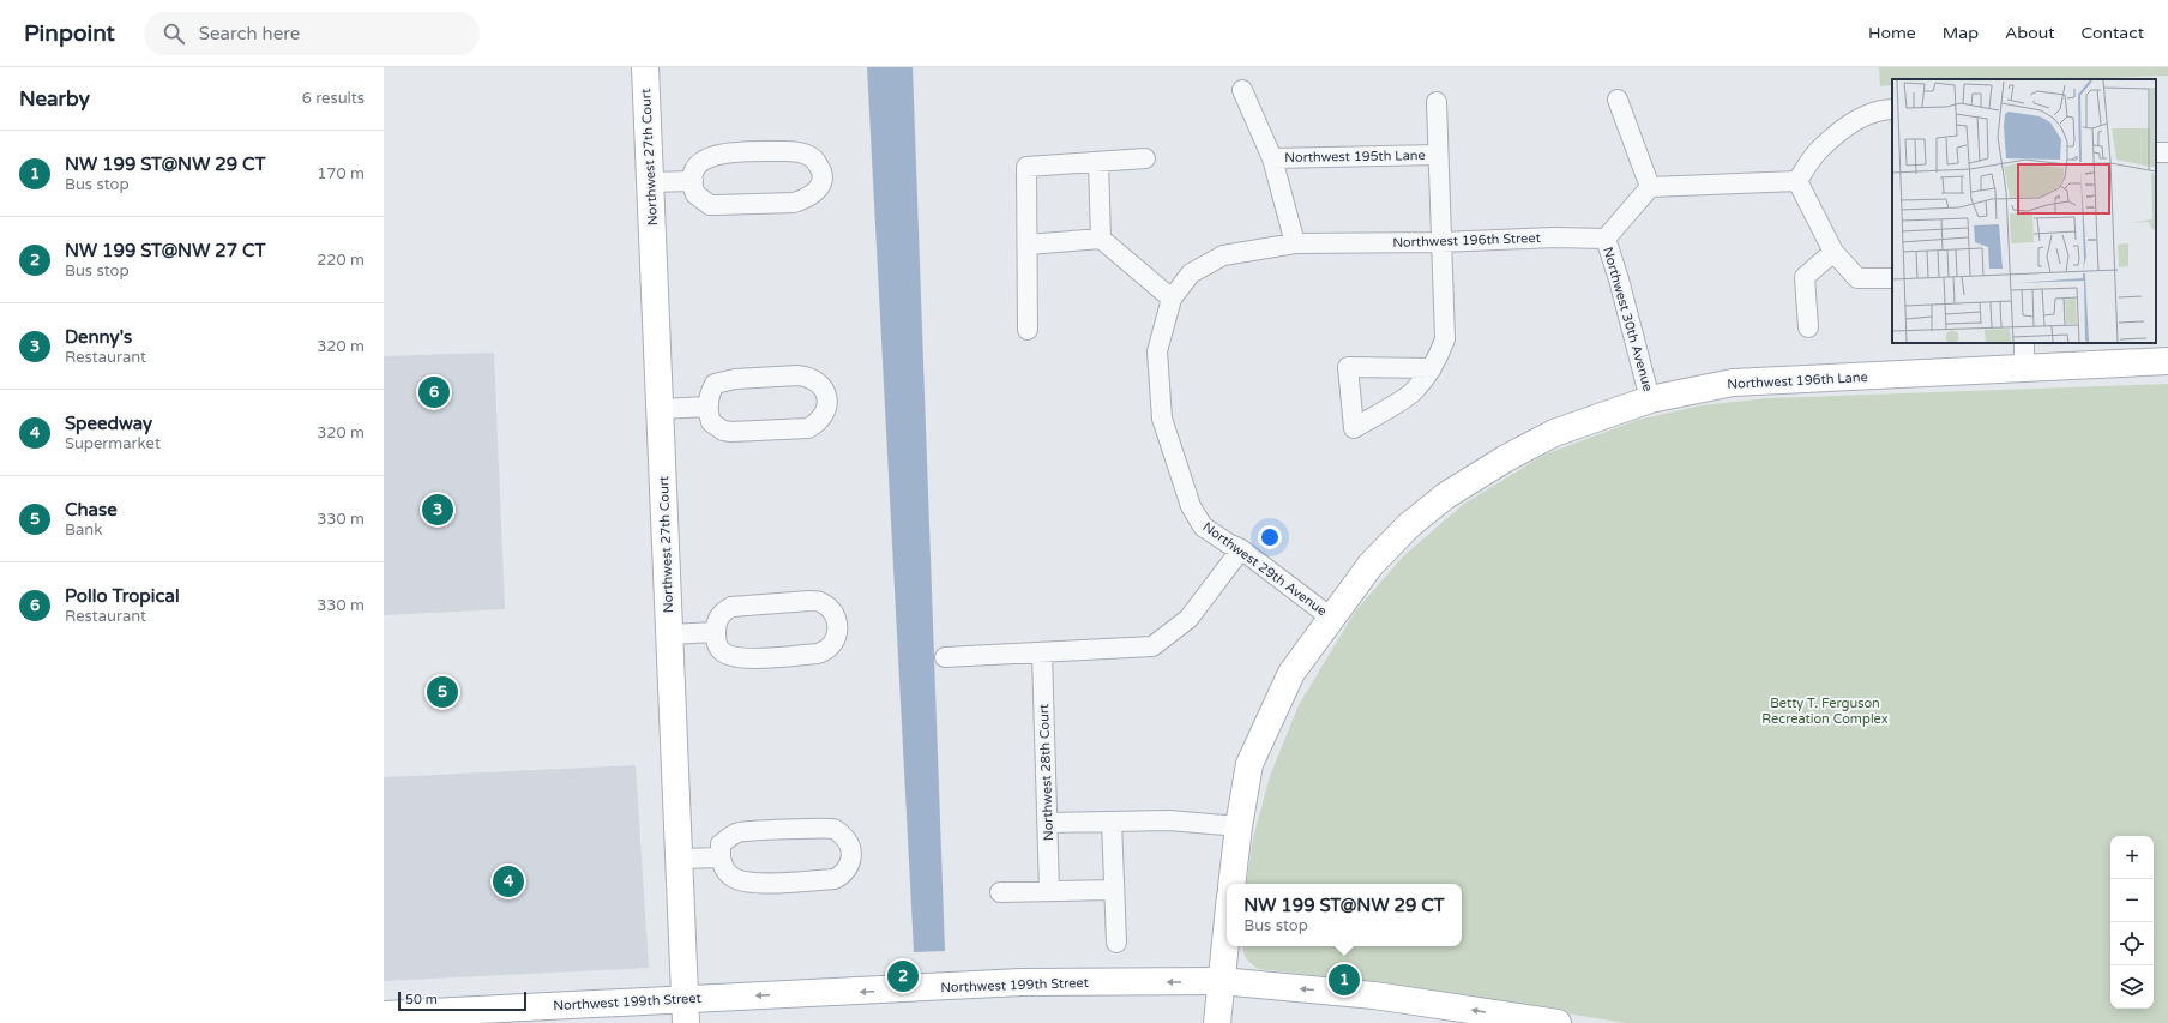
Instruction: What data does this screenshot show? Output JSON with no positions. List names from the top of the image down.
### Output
{
  "streets": {
    "street": [
      "Northwest 195th Lane",
      "Northwest 27th Court",
      "Northwest 196th Street",
      "Northwest 30th Avenue",
      "Northwest 196th Lane",
      "Northwest 29th Avenue",
      "Northwest 28th Court",
      "Northwest 199th Street"
    ]
  },
  "crossings": [
    ["Northwest 27th Court", "Northwest 199th Street"],
    ["Northwest 196th Street", "Northwest 30th Avenue"],
    ["Northwest 196th Street", "Northwest 29th Avenue"],
    ["Northwest 30th Avenue", "Northwest 196th Lane"],
    ["Northwest 196th Lane", "Northwest 29th Avenue"]
  ],
  "parks": ["Betty T. Ferguson Recreation Complex"],
  "scale_bar": "50 m",
  "page": {
    "header": "Pinpoint",
    "search": "Search here",
    "nav": [
      "Home",
      "Map",
      "About",
      "Contact"
    ],
    "heading": ["Nearby", "6 results"],
    "list": [
      {
        "mark": "1",
        "name": "NW 199 ST@NW 29 CT",
        "note": "Bus stop",
        "value": "170 m"
      },
      {
        "mark": "2",
        "name": "NW 199 ST@NW 27 CT",
        "note": "Bus stop",
        "value": "220 m"
      },
      {
        "mark": "3",
        "name": "Denny's",
        "note": "Restaurant",
        "value": "320 m"
      },
      {
        "mark": "4",
        "name": "Speedway",
        "note": "Supermarket",
        "value": "320 m"
      },
      {
        "mark": "5",
        "name": "Chase",
        "note": "Bank",
        "value": "330 m"
      },
      {
        "mark": "6",
        "name": "Pollo Tropical",
        "note": "Restaurant",
        "value": "330 m"
      }
    ],
    "pins": [
      "6",
      "3",
      "5",
      "4",
      "2",
      "1"
    ],
    "map_buttons": ["+", "−"],
    "popup": ["NW 199 ST@NW 29 CT", "Bus stop"],
    "scale": "50 m"
  }
}
